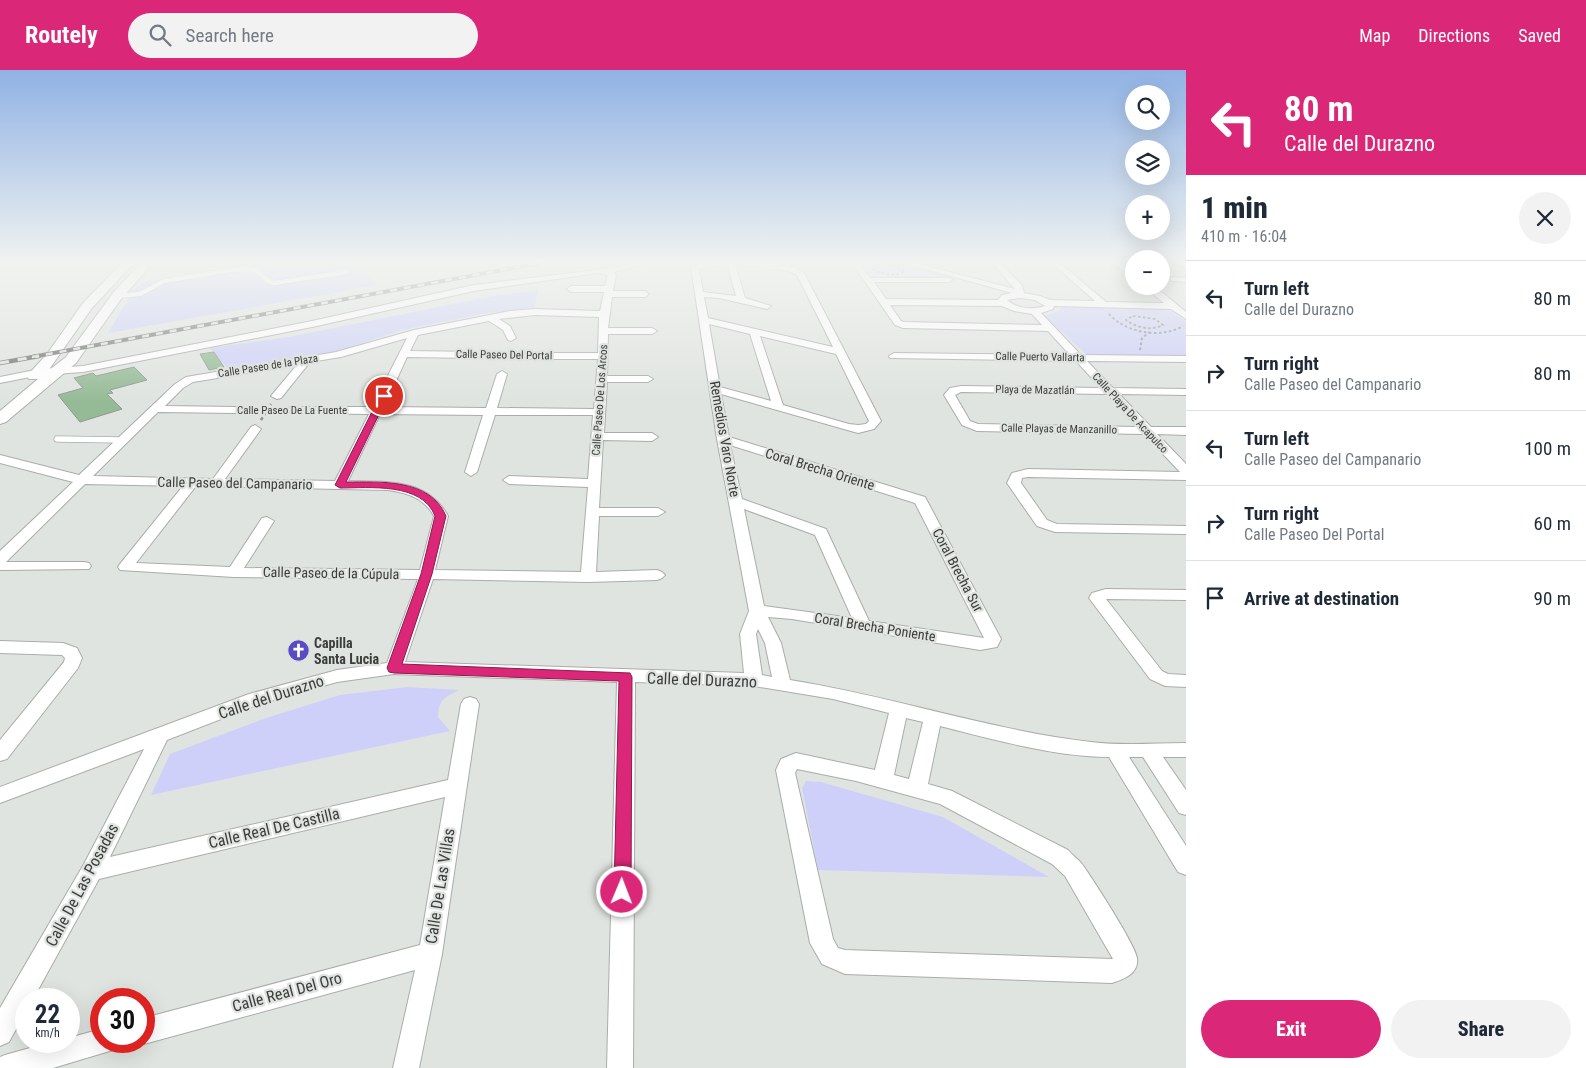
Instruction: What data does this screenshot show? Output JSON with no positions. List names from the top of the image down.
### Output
{
  "streets": {
    "street": [
      "Calle Paseo Del Portal",
      "Calle Puerto Vallarta",
      "Calle Paseo de la Plaza",
      "Playa de Mazatlán",
      "Calle Paseo De Los Arcos",
      "Calle Paseo De La Fuente",
      "Calle Playa De Acapulco",
      "Calle Playas de Manzanillo",
      "Remedios Varo Norte",
      "Coral Brecha Oriente",
      "Calle Paseo del Campanario",
      "Coral Brecha Sur",
      "Calle Paseo de la Cúpula",
      "Coral Brecha Poniente",
      "Calle del Durazno",
      "Calle Real De Castilla",
      "Calle De Las Posadas",
      "Calle De Las Villas",
      "Calle Real Del Oro"
    ]
  },
  "crossings": [
    ["Calle Paseo Del Portal", "Calle Paseo De Los Arcos"],
    ["Calle Puerto Vallarta", "Calle Playa De Acapulco"],
    ["Calle Paseo de la Plaza", "Calle Paseo De Los Arcos"],
    ["Calle Paseo de la Plaza", "Calle Paseo De La Fuente"],
    ["Calle Paseo de la Plaza", "Calle Paseo del Campanario"],
    ["Playa de Mazatlán", "Calle Playa De Acapulco"],
    ["Playa de Mazatlán", "Calle Playas de Manzanillo"],
    ["Calle Paseo De Los Arcos", "Calle Paseo De La Fuente"],
    ["Calle Paseo De Los Arcos", "Calle Paseo de la Cúpula"],
    ["Calle Playa De Acapulco", "Calle Playas de Manzanillo"],
    ["Remedios Varo Norte", "Coral Brecha Oriente"],
    ["Remedios Varo Norte", "Coral Brecha Poniente"],
    ["Remedios Varo Norte", "Calle del Durazno"],
    ["Coral Brecha Oriente", "Coral Brecha Sur"],
    ["Calle Paseo del Campanario", "Calle Paseo de la Cúpula"],
    ["Calle Paseo del Campanario", "Calle del Durazno"],
    ["Coral Brecha Sur", "Coral Brecha Poniente"],
    ["Calle del Durazno", "Calle De Las Posadas"],
    ["Calle Real De Castilla", "Calle De Las Posadas"],
    ["Calle Real De Castilla", "Calle De Las Villas"],
    ["Calle De Las Villas", "Calle Real Del Oro"]
  ],
  "places": {
    "church": ["Capilla Santa Lucia"]
  },
  "page": {
    "header": "Routely",
    "search": "Search here",
    "nav": ["Map", "Directions", "Saved"],
    "turn": ["80 m", "Calle del Durazno"],
    "map_buttons": ["+", "−"],
    "heading": ["1 min", "410 m · 16:04"],
    "list": [
      {
        "name": "Turn left",
        "note": "Calle del Durazno",
        "value": "80 m"
      },
      {
        "name": "Turn right",
        "note": "Calle Paseo del Campanario",
        "value": "80 m"
      },
      {
        "name": "Turn left",
        "note": "Calle Paseo del Campanario",
        "value": "100 m"
      },
      {
        "name": "Turn right",
        "note": "Calle Paseo Del Portal",
        "value": "60 m"
      },
      {
        "name": "Arrive at destination",
        "value": "90 m"
      }
    ],
    "speed": "22 km/h",
    "limit": "30",
    "buttons": ["Exit", "Share"]
  }
}
